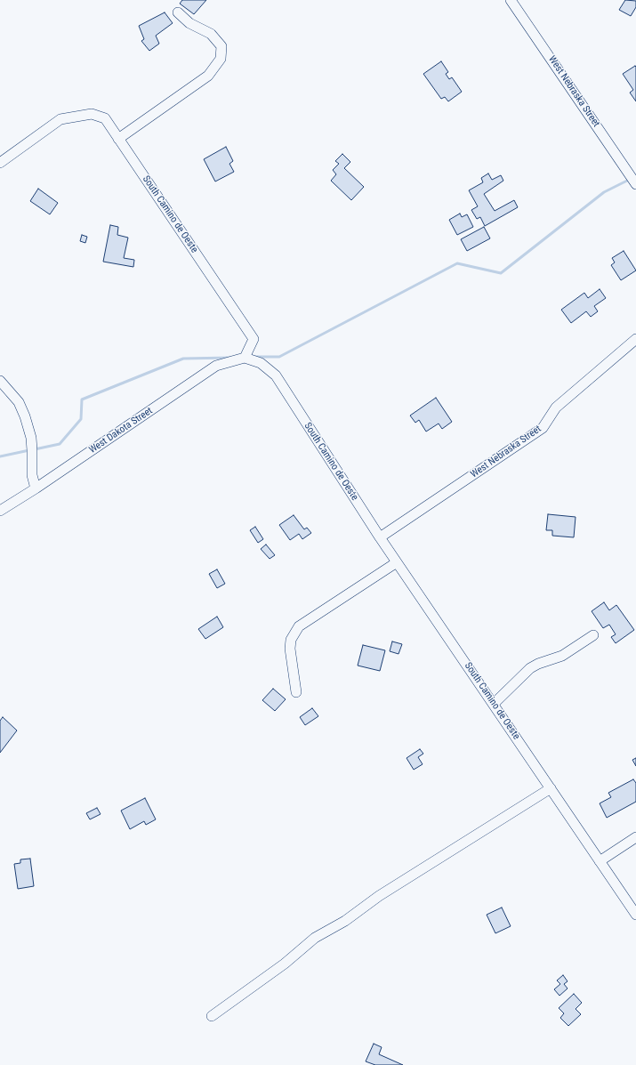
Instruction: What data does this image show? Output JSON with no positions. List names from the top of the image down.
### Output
{
  "streets": {
    "street": ["West Nebraska Street", "South Camino de Oeste", "West Dakota Street"]
  },
  "crossings": [
    ["West Nebraska Street", "South Camino de Oeste"],
    ["South Camino de Oeste", "West Dakota Street"]
  ]
}
